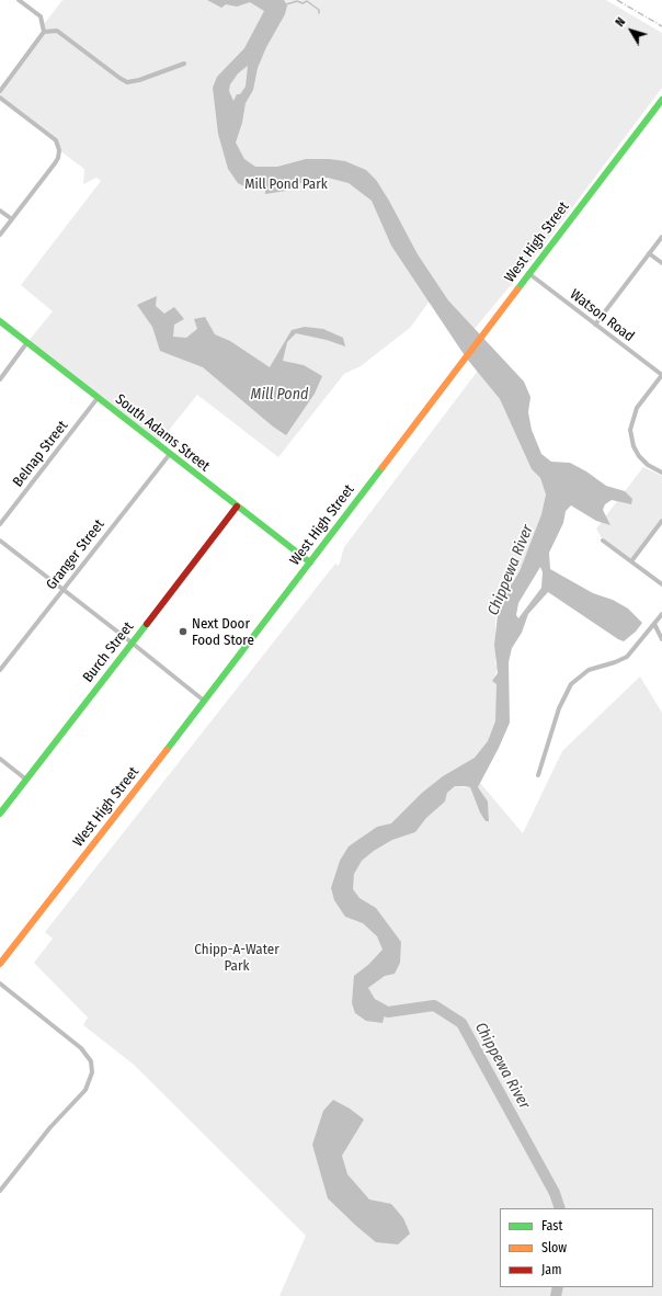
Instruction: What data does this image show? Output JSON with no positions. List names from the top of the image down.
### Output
{
  "streets": {
    "main road": ["West High Street", "South Adams Street", "Burch Street"],
    "street": ["Watson Road", "Belnap Street", "Granger Street"]
  },
  "crossings": [
    ["West High Street", "Watson Road"],
    ["West High Street", "South Adams Street"],
    ["South Adams Street", "Belnap Street"],
    ["South Adams Street", "Granger Street"],
    ["South Adams Street", "Burch Street"]
  ],
  "water": ["Mill Pond", "Chippewa River"],
  "parks": ["Mill Pond Park", "Chipp-A-Water Park"],
  "places": ["Next Door Food Store"],
  "legend": ["Fast", "Slow", "Jam"],
  "north": "top left"
}
